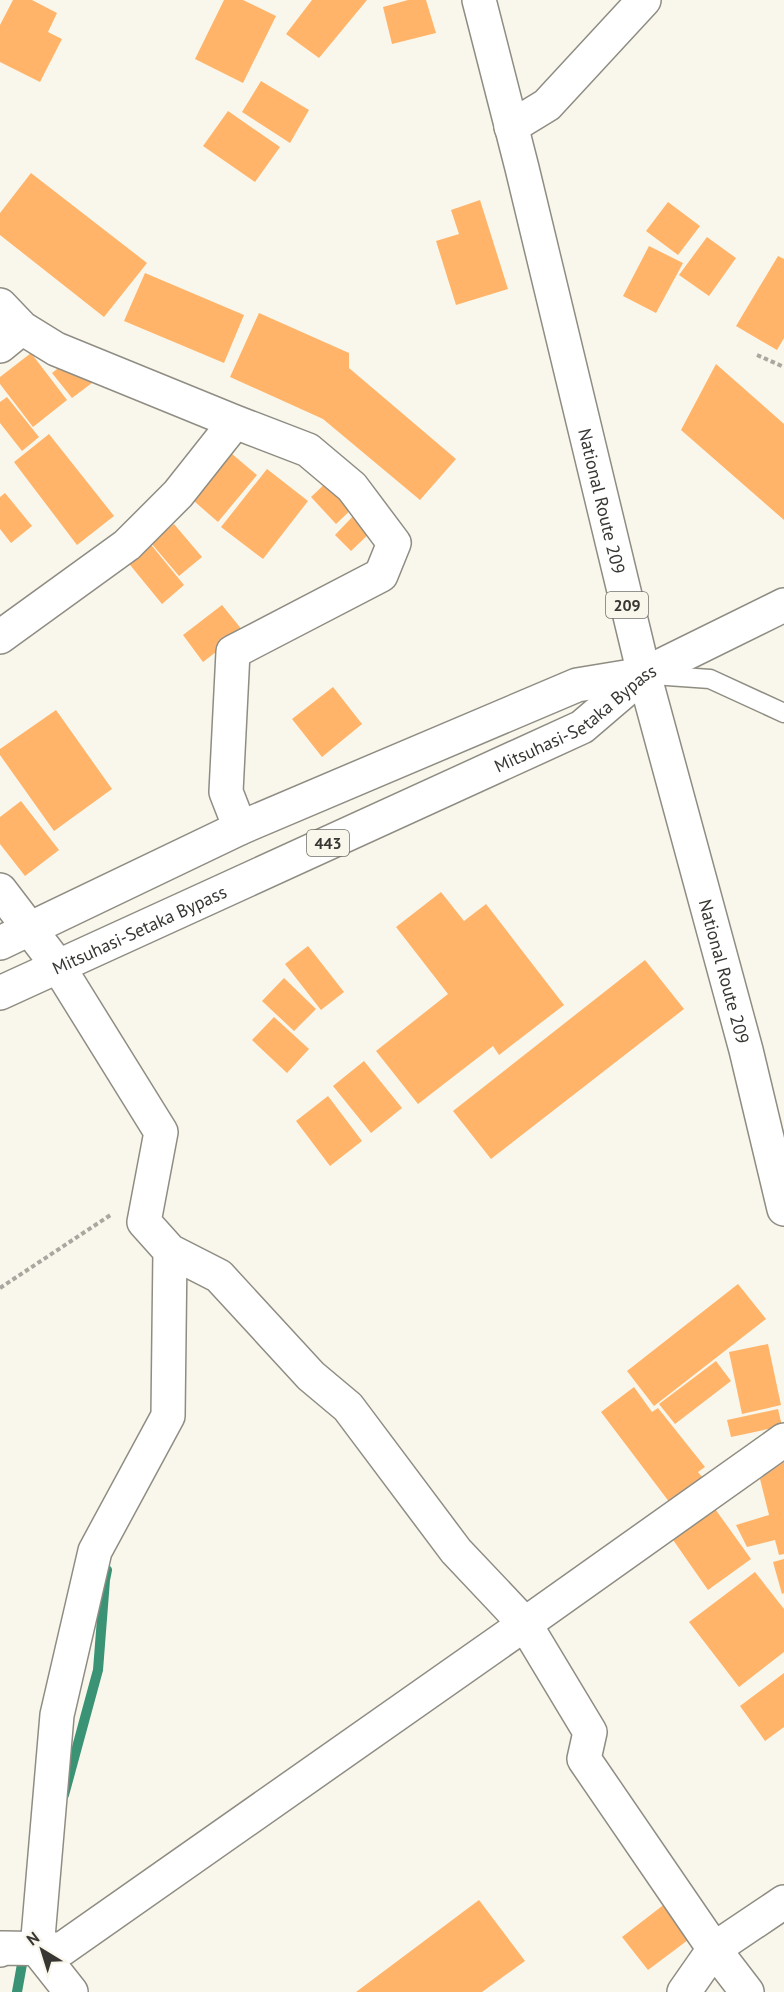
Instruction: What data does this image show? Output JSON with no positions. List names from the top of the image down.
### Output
{
  "streets": {
    "main road": [
      "National Route 209",
      "209",
      "Mitsuhasi-Setaka Bypass",
      "443"
    ]
  },
  "crossings": [
    ["National Route 209", "Mitsuhasi-Setaka Bypass"],
    ["National Route 209", "443"],
    ["Mitsuhasi-Setaka Bypass", "443"]
  ],
  "north": "top left"
}
